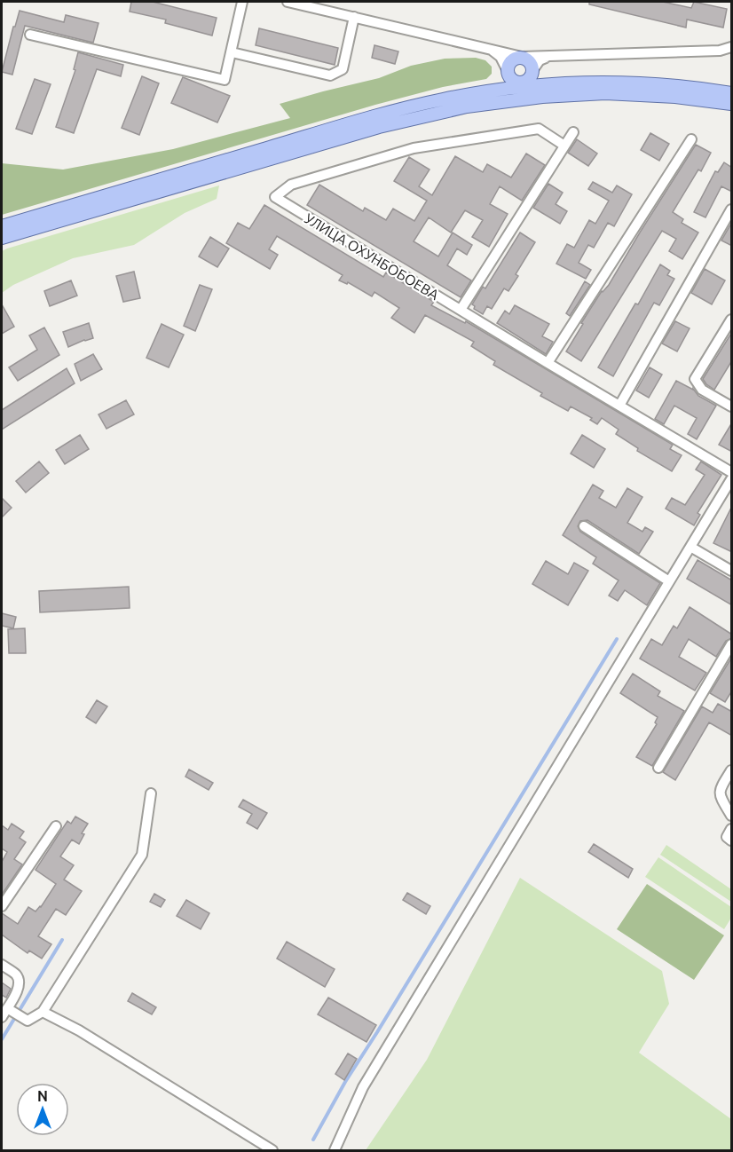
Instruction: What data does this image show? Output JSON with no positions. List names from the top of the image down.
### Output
{
  "streets": {
    "street": ["УЛИЦА ОХУНБОБОЕВА"]
  },
  "north": "top"
}
